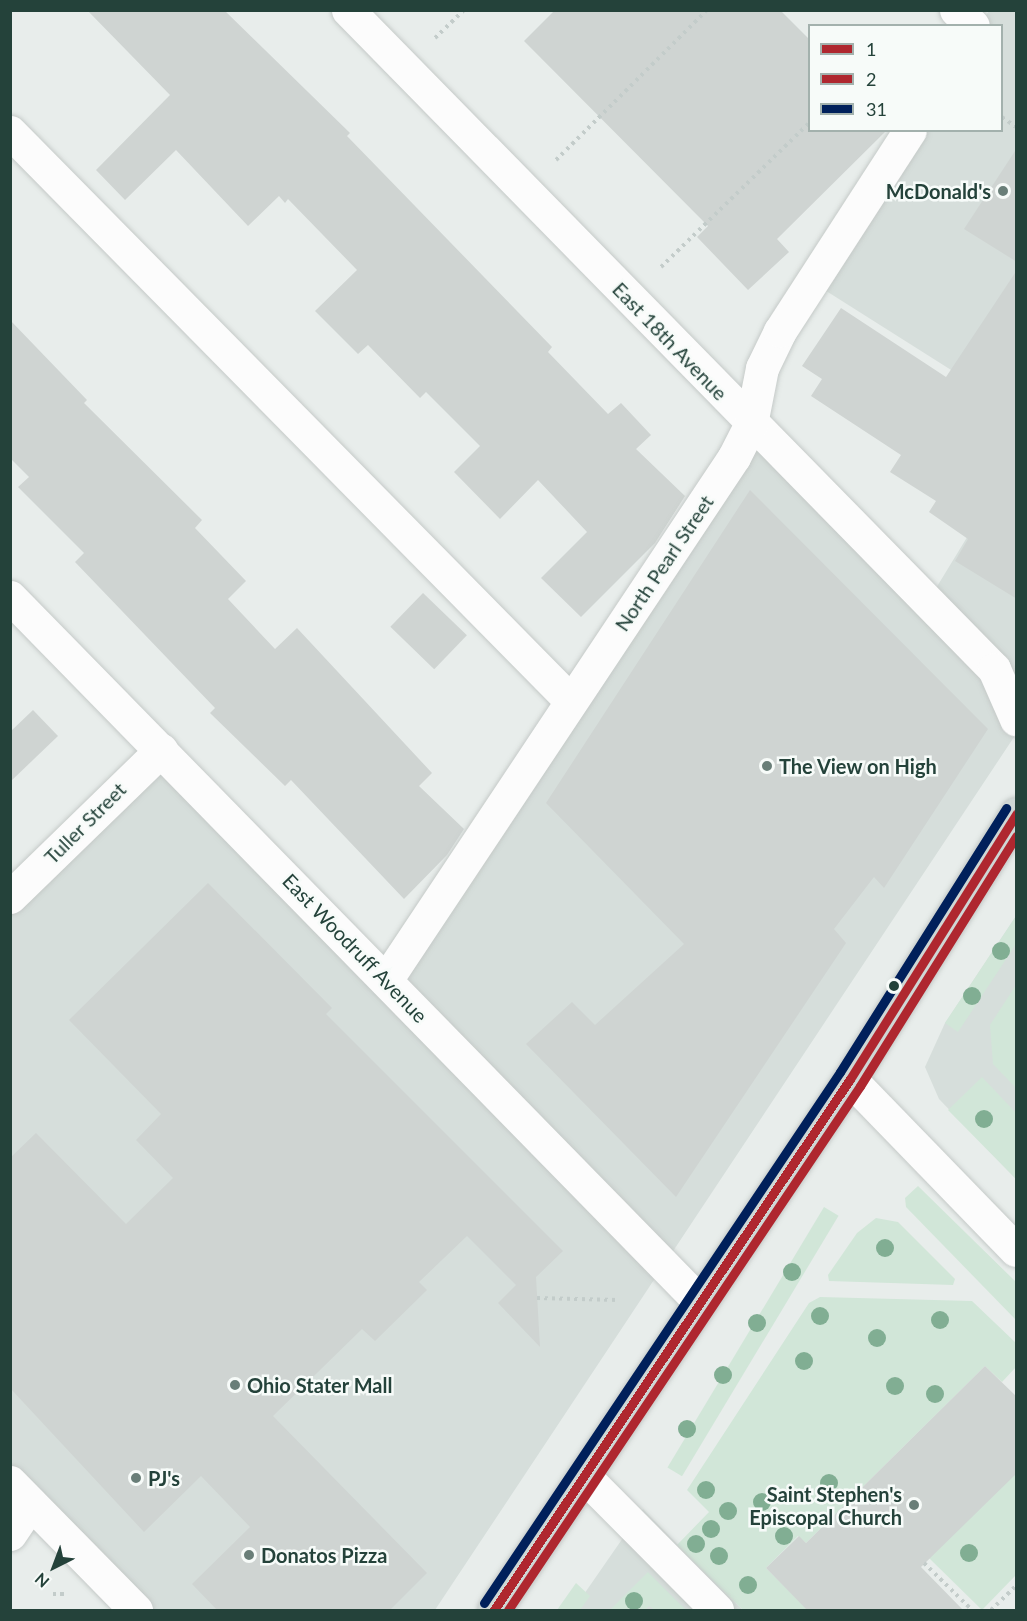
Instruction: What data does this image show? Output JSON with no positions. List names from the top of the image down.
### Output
{
  "streets": {
    "street": [
      "East 18th Avenue",
      "North Pearl Street",
      "Tuller Street",
      "East Woodruff Avenue"
    ]
  },
  "crossings": [
    ["East 18th Avenue", "North Pearl Street"],
    ["North Pearl Street", "East Woodruff Avenue"],
    ["Tuller Street", "East Woodruff Avenue"]
  ],
  "places": [
    "McDonald's",
    "The View on High",
    "Ohio Stater Mall",
    "PJ's",
    "Saint Stephen's Episcopal Church",
    "Donatos Pizza"
  ],
  "lines": ["transit line 31", "transit line 1", "transit line 2"],
  "legend": ["1", "2", "31"],
  "north": "bottom left"
}
